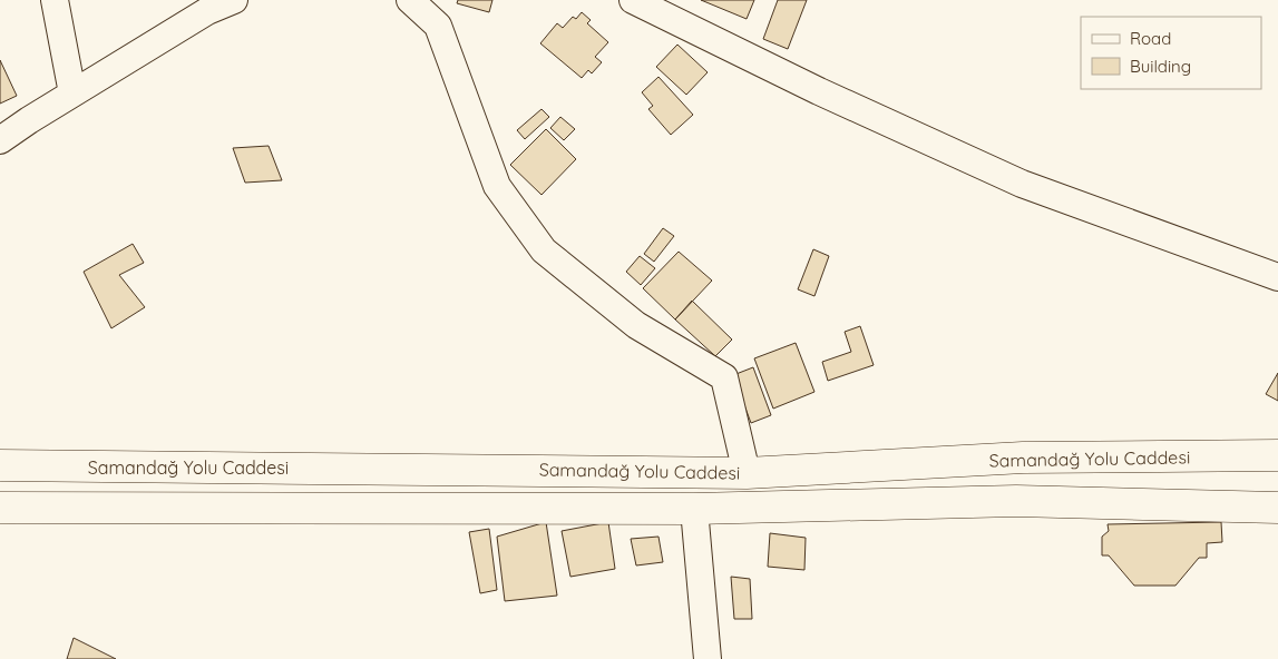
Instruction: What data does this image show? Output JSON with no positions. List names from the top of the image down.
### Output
{
  "streets": {
    "highway": ["Samandağ Yolu Caddesi"]
  },
  "legend": ["Road", "Building"]
}
